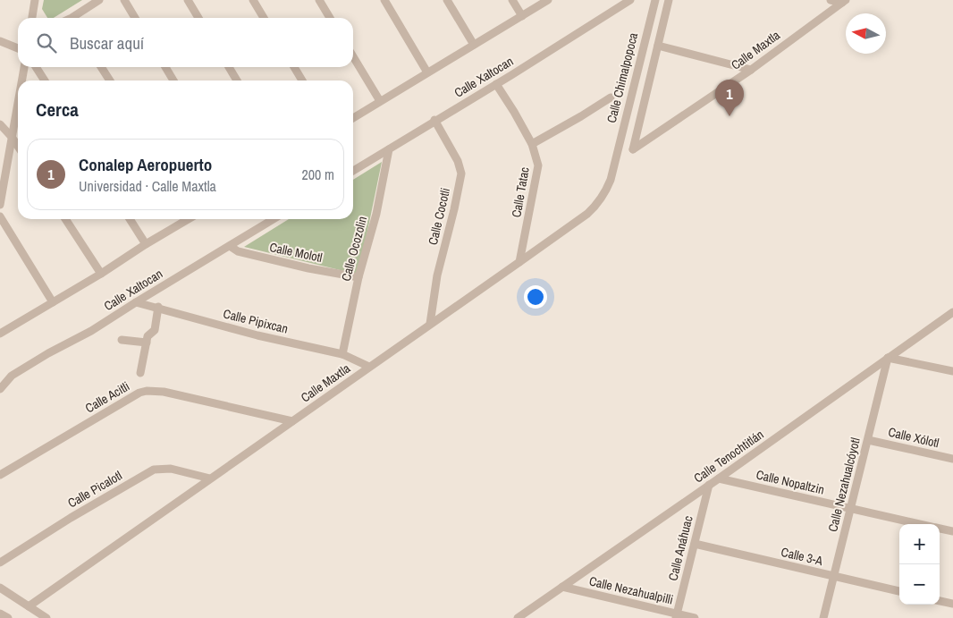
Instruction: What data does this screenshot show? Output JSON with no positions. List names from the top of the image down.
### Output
{
  "streets": {
    "street": [
      "Calle Maxtla",
      "Calle Xaltocan",
      "Calle Chimalpopoca",
      "Calle Tatac",
      "Calle Cocotli",
      "Calle Ocozolin",
      "Calle Molotl",
      "Calle Pipixcan",
      "Calle Acitli",
      "Calle Xólotl",
      "Calle Tenochtitlán",
      "Calle Nopaltzin",
      "Calle Nezahualcóyotl",
      "Calle Picalotl",
      "Calle Anáhuac",
      "Calle 3-A",
      "Calle Nezahualpilli"
    ]
  },
  "crossings": [
    ["Calle Maxtla", "Calle Chimalpopoca"],
    ["Calle Maxtla", "Calle Tatac"],
    ["Calle Maxtla", "Calle Cocotli"],
    ["Calle Maxtla", "Calle Pipixcan"],
    ["Calle Maxtla", "Calle Acitli"],
    ["Calle Maxtla", "Calle Picalotl"],
    ["Calle Xaltocan", "Calle Tatac"],
    ["Calle Xaltocan", "Calle Cocotli"],
    ["Calle Xaltocan", "Calle Ocozolin"],
    ["Calle Xaltocan", "Calle Molotl"],
    ["Calle Xaltocan", "Calle Pipixcan"],
    ["Calle Ocozolin", "Calle Molotl"],
    ["Calle Ocozolin", "Calle Pipixcan"],
    ["Calle Xólotl", "Calle Nezahualcóyotl"],
    ["Calle Tenochtitlán", "Calle Nopaltzin"],
    ["Calle Tenochtitlán", "Calle Nezahualcóyotl"],
    ["Calle Tenochtitlán", "Calle Anáhuac"],
    ["Calle Tenochtitlán", "Calle Nezahualpilli"],
    ["Calle Nopaltzin", "Calle Nezahualcóyotl"],
    ["Calle Nezahualcóyotl", "Calle 3-A"],
    ["Calle Anáhuac", "Calle 3-A"],
    ["Calle Anáhuac", "Calle Nezahualpilli"]
  ],
  "north": "left",
  "page": {
    "search": "Buscar aquí",
    "pins": "1",
    "heading": "Cerca",
    "list": [
      {
        "mark": "1",
        "name": "Conalep Aeropuerto",
        "note": "Universidad · Calle Maxtla",
        "value": "200 m"
      }
    ],
    "map_buttons": ["+", "−"]
  }
}
